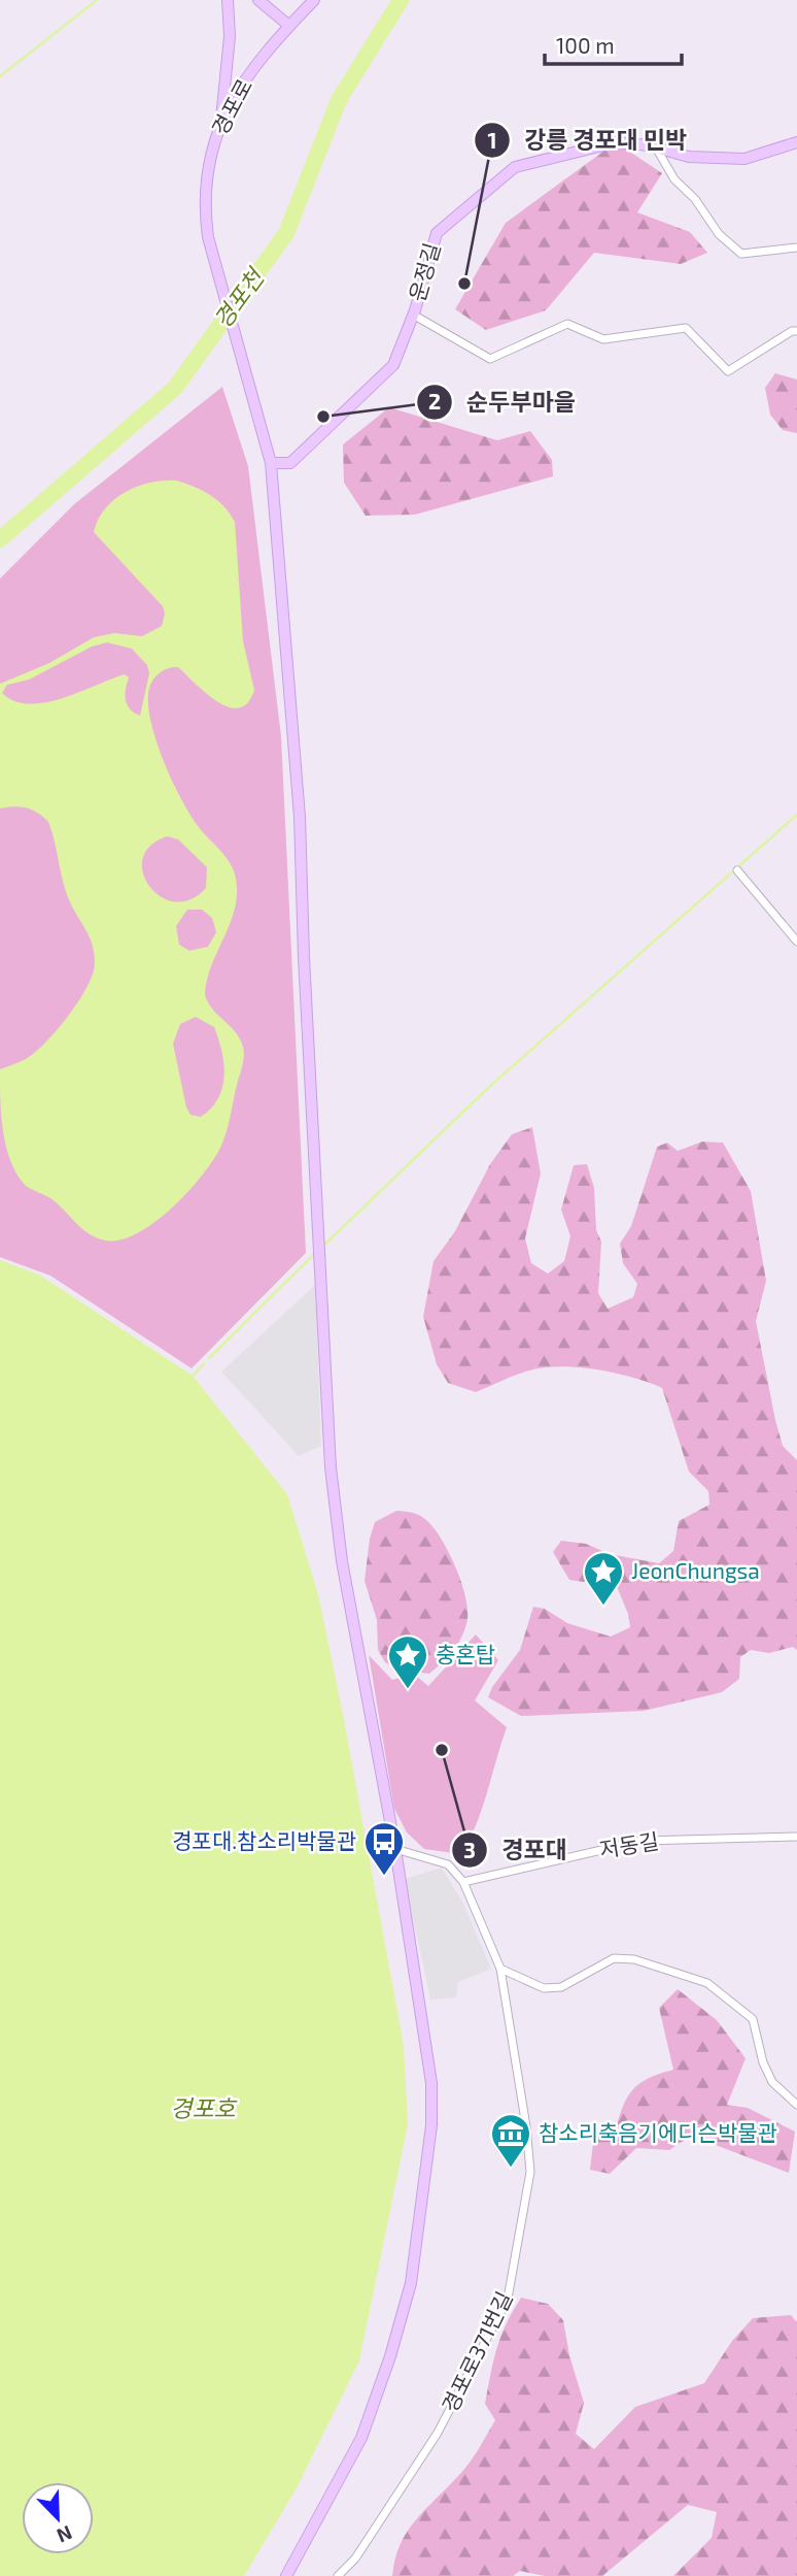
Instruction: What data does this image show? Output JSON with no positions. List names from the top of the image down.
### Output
{
  "streets": {
    "street": [
      "경포로",
      "운정길",
      "저동길",
      "경포로371번길"
    ]
  },
  "crossings": [
    ["경포로", "운정길"],
    ["경포로", "경포로371번길"],
    ["저동길", "경포로371번길"]
  ],
  "water": ["경포천", "경포호"],
  "places": {
    "other": ["강릉 경포대 민박", "순두부마을", "경포대"],
    "place": ["JeonChungsa", "충혼탑"],
    "bus stop": ["경포대.참소리박물관"],
    "museum": ["참소리축음기에디슨박물관"]
  },
  "scale_bar": "100 m",
  "north": "bottom right"
}
